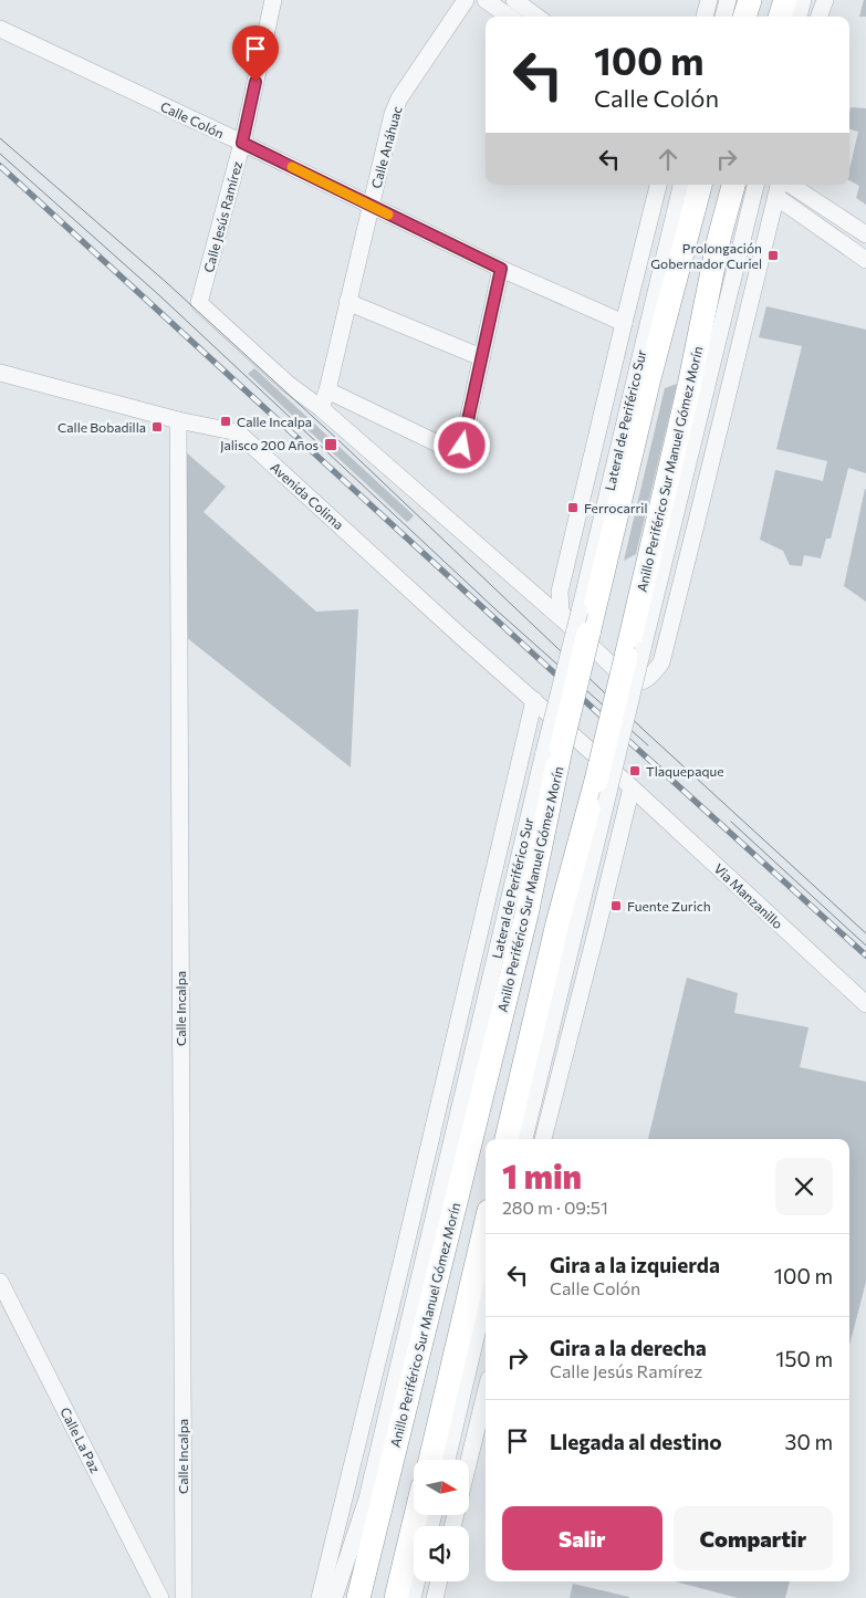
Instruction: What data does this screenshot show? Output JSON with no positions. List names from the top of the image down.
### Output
{
  "streets": {
    "highway": ["Anillo Periférico Sur Manuel Gómez Morín"],
    "street": [
      "Calle Colón",
      "Calle Anáhuac",
      "Calle Jesús Ramírez",
      "Lateral de Periférico Sur",
      "Avenida Colima",
      "Via Manzanillo",
      "Calle Incalpa",
      "Calle La Paz"
    ]
  },
  "crossings": [
    ["Calle Colón", "Calle Anáhuac"],
    ["Calle Colón", "Calle Jesús Ramírez"],
    ["Calle Anáhuac", "Calle Jesús Ramírez"],
    ["Lateral de Periférico Sur", "Anillo Periférico Sur Manuel Gómez Morín"],
    ["Avenida Colima", "Via Manzanillo"],
    ["Avenida Colima", "Calle Incalpa"]
  ],
  "places": {
    "transit": [
      "Prolongación Gobernador Curiel",
      "Calle Incalpa",
      "Calle Bobadilla",
      "Jalisco 200 Años",
      "Ferrocarril",
      "Tlaquepaque",
      "Fuente Zurich"
    ]
  },
  "north": "right",
  "page": {
    "turn": ["100 m", "Calle Colón"],
    "heading": ["1 min", "280 m · 09:51"],
    "list": [
      {
        "name": "Gira a la izquierda",
        "note": "Calle Colón",
        "value": "100 m"
      },
      {
        "name": "Gira a la derecha",
        "note": "Calle Jesús Ramírez",
        "value": "150 m"
      },
      {
        "name": "Llegada al destino",
        "value": "30 m"
      }
    ],
    "buttons": ["Salir", "Compartir"]
  }
}
